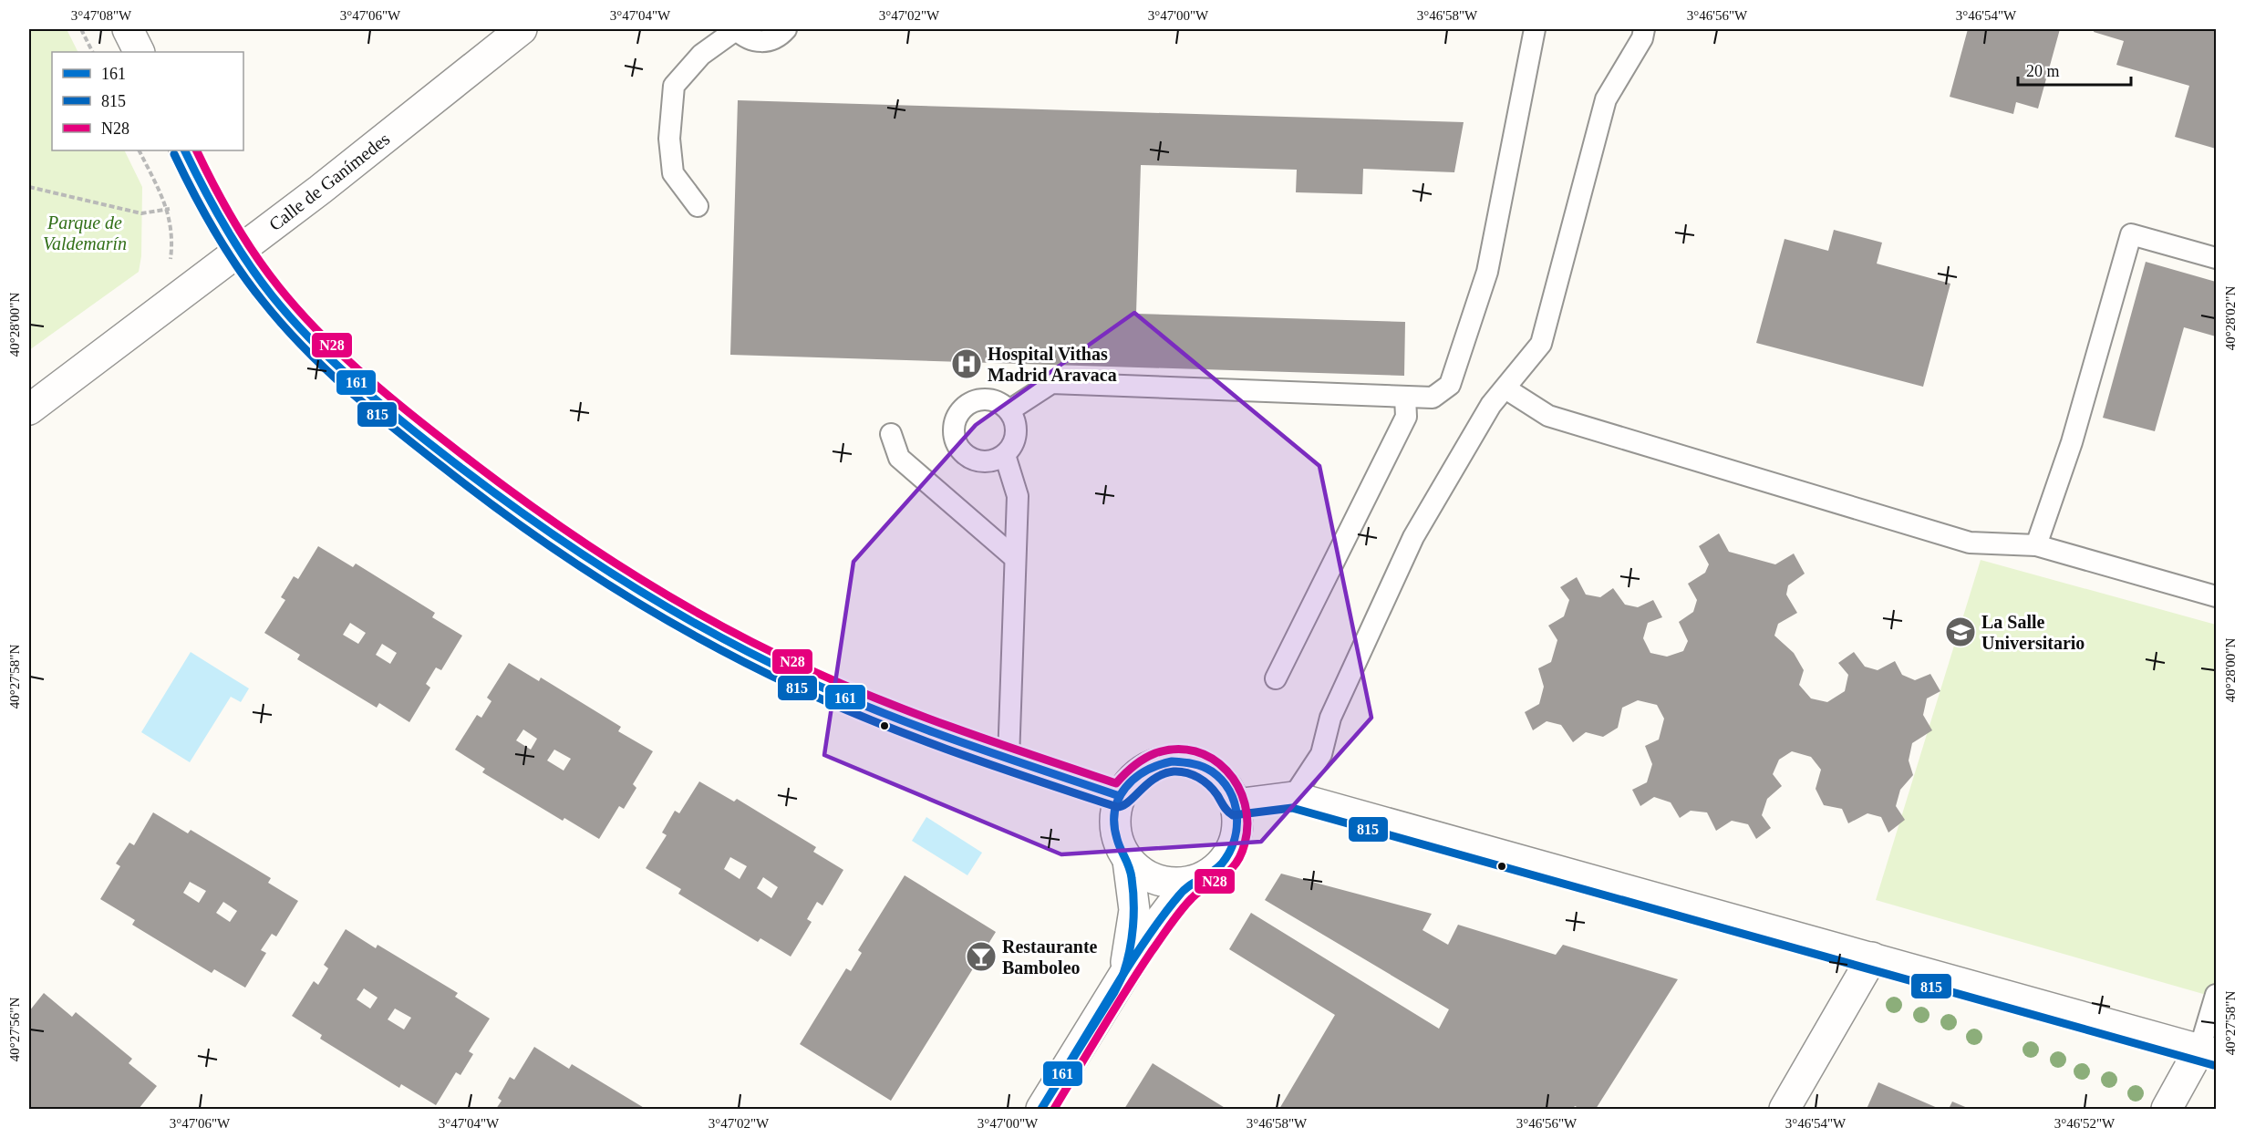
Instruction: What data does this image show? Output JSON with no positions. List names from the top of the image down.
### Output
{
  "streets": {
    "street": ["Calle de Ganímedes"]
  },
  "parks": ["Parque de Valdemarín"],
  "places": {
    "hospital": ["Hospital Vithas Madrid Aravaca"],
    "school or university": ["La Salle Universitario"],
    "bar": ["Restaurante Bamboleo"]
  },
  "lines": ["transit line 161", "transit line N28", "transit line 815"],
  "legend": ["161", "815", "N28"],
  "scale_bar": "20 m",
  "coordinates": [
    "3°47'08\"W",
    "3°47'06\"W",
    "3°47'04\"W",
    "3°47'02\"W",
    "3°47'00\"W",
    "3°46'58\"W",
    "3°46'56\"W",
    "3°46'54\"W",
    "40°28'02\"N",
    "40°28'00\"N",
    "40°27'58\"N",
    "40°27'56\"N",
    "3°46'52\"W"
  ]
}
